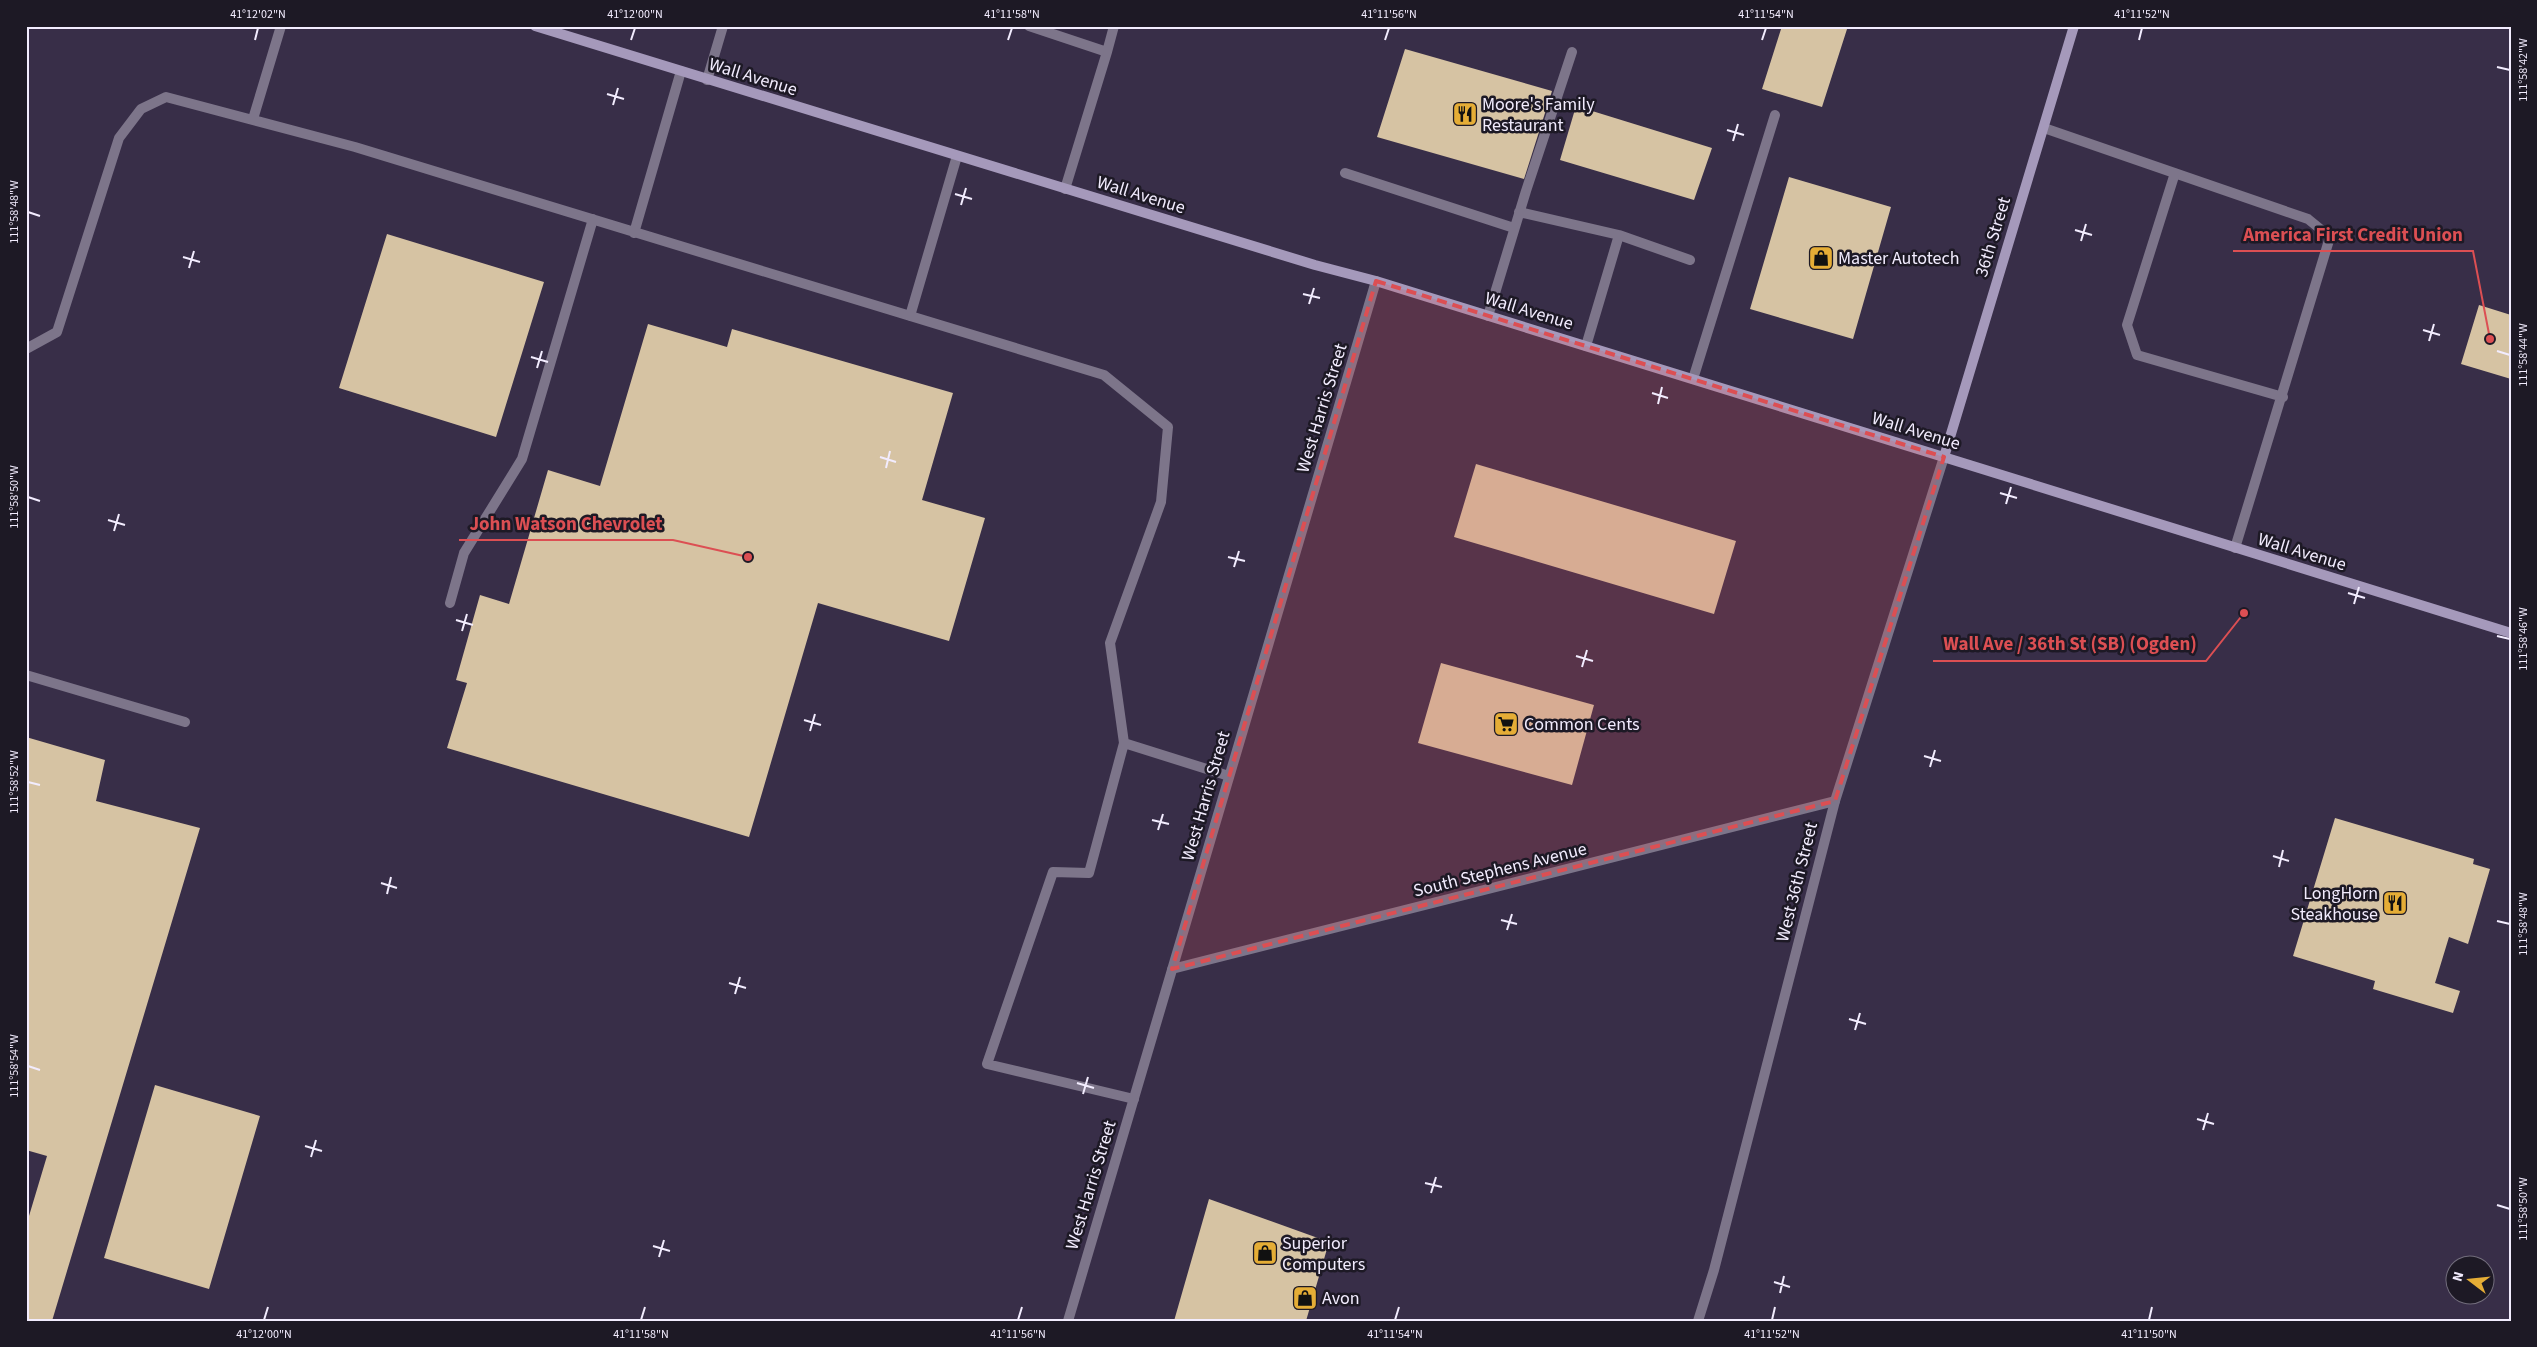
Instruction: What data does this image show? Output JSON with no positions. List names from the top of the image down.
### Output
{
  "streets": {
    "main road": ["Wall Avenue", "36th Street"],
    "street": ["West Harris Street", "South Stephens Avenue", "West 36th Street"]
  },
  "crossings": [
    ["Wall Avenue", "36th Street"],
    ["Wall Avenue", "West Harris Street"],
    ["Wall Avenue", "West 36th Street"],
    ["36th Street", "West 36th Street"],
    ["West Harris Street", "South Stephens Avenue"],
    ["South Stephens Avenue", "West 36th Street"]
  ],
  "places": {
    "restaurant": ["Moore's Family Restaurant", "LongHorn Steakhouse"],
    "shop": ["Master Autotech", "Superior Computers", "Avon"],
    "other": ["America First Credit Union", "John Watson Chevrolet", "Wall Ave / 36th St (SB) (Ogden)"],
    "supermarket": ["Common Cents"]
  },
  "north": "left",
  "coordinates": [
    "41°12'02\"N",
    "41°12'00\"N",
    "41°11'58\"N",
    "41°11'56\"N",
    "41°11'54\"N",
    "41°11'52\"N",
    "111°58'42\"W",
    "111°58'48\"W",
    "111°58'44\"W",
    "111°58'50\"W",
    "111°58'46\"W",
    "111°58'52\"W",
    "111°58'54\"W",
    "41°11'50\"N"
  ]
}
